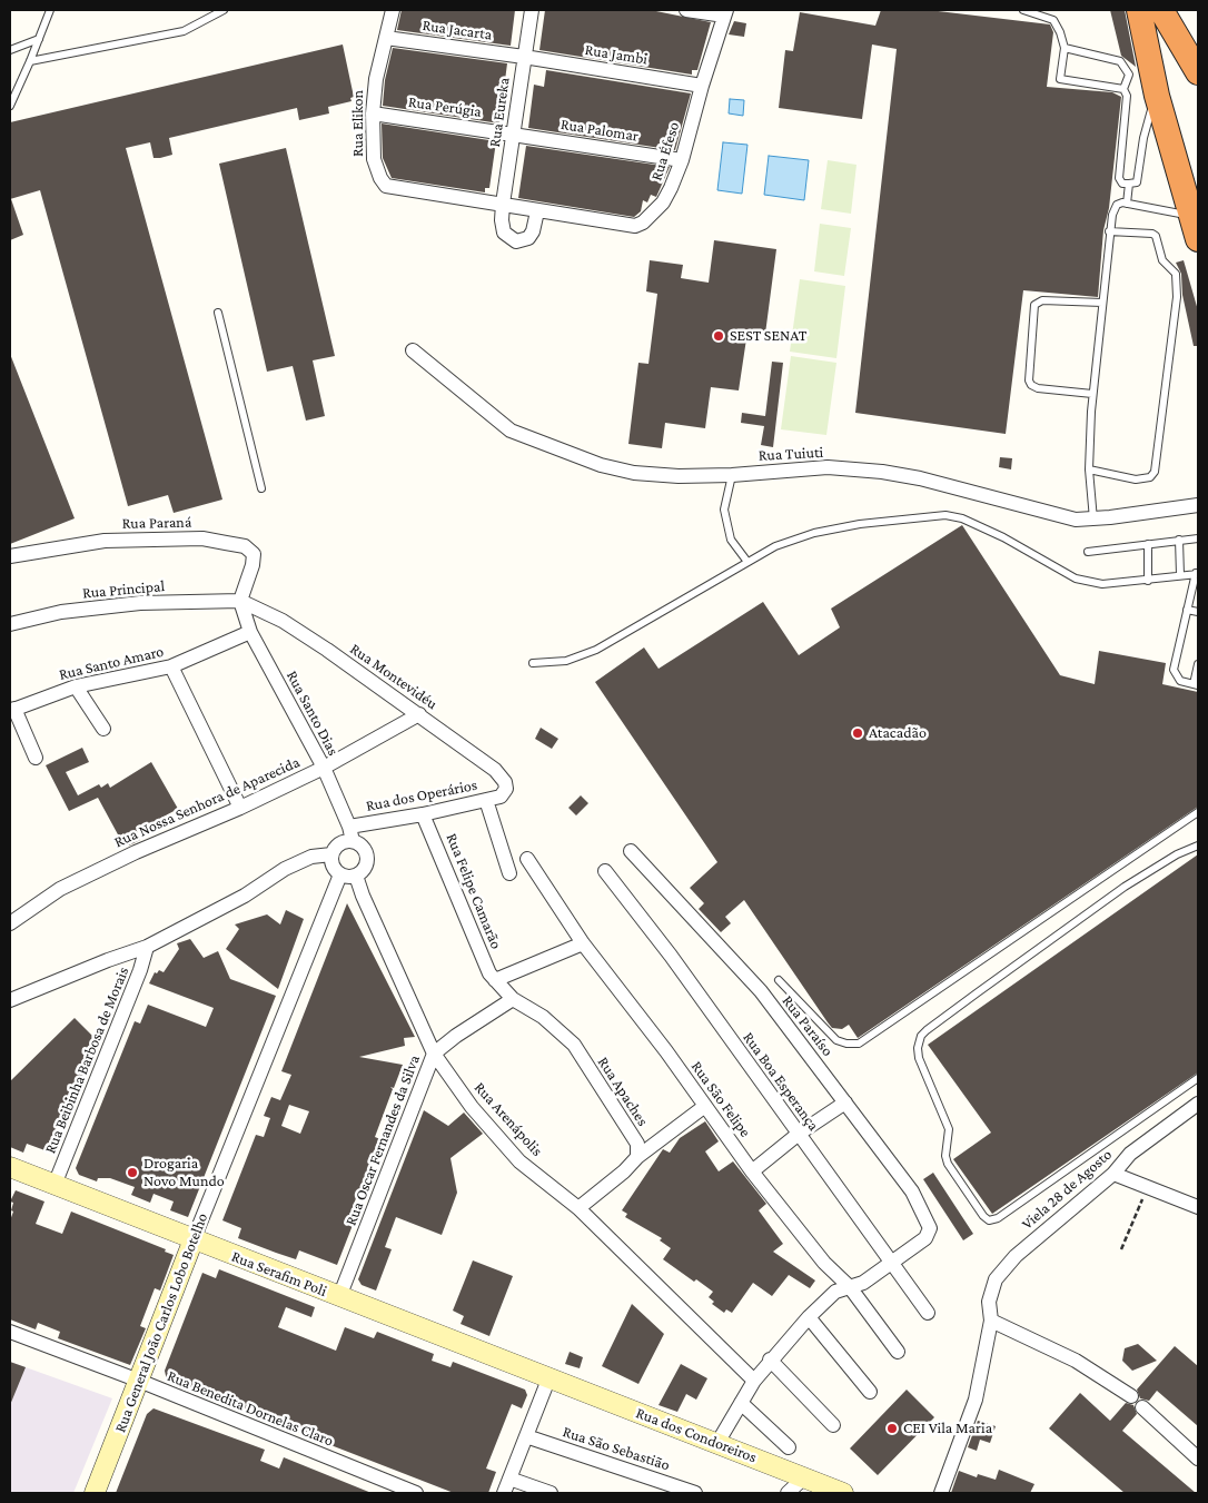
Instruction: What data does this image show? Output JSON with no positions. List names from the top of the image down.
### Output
{
  "streets": {
    "street": [
      "Rua Jacarta",
      "Rua Jambi",
      "Rua Perúgia",
      "Rua Eureka",
      "Rua Elikon",
      "Rua Palomar",
      "Rua Éfeso",
      "Rua Tuiuti",
      "Rua Paraná",
      "Rua Principal",
      "Rua Santo Amaro",
      "Rua Montevidéu",
      "Rua Santo Dias",
      "Rua dos Operários",
      "Rua Nossa Senhora de Aparecida",
      "Rua Felipe Camarão",
      "Rua Paraíso",
      "Rua Beibinha Barbosa de Morais",
      "Rua Boa Esperança",
      "Rua Apaches",
      "Rua São Felipe",
      "Rua Arenápolis",
      "Rua Oscar Fernandes da Silva",
      "Viela 28 de Agosto",
      "Rua Serafim Poli",
      "Rua General João Carlos Lobo Botelho",
      "Rua Benedita Dornelas Claro",
      "Rua dos Condoreiros",
      "Rua São Sebastião"
    ]
  },
  "crossings": [
    ["Rua Jacarta", "Rua Jambi"],
    ["Rua Jacarta", "Rua Eureka"],
    ["Rua Jacarta", "Rua Elikon"],
    ["Rua Jambi", "Rua Eureka"],
    ["Rua Jambi", "Rua Éfeso"],
    ["Rua Perúgia", "Rua Eureka"],
    ["Rua Perúgia", "Rua Elikon"],
    ["Rua Perúgia", "Rua Palomar"],
    ["Rua Eureka", "Rua Elikon"],
    ["Rua Eureka", "Rua Palomar"],
    ["Rua Eureka", "Rua Éfeso"],
    ["Rua Elikon", "Rua Éfeso"],
    ["Rua Palomar", "Rua Éfeso"],
    ["Rua Paraná", "Rua Principal"],
    ["Rua Paraná", "Rua Montevidéu"],
    ["Rua Paraná", "Rua Santo Dias"],
    ["Rua Principal", "Rua Montevidéu"],
    ["Rua Principal", "Rua Santo Dias"],
    ["Rua Santo Amaro", "Rua Santo Dias"],
    ["Rua Montevidéu", "Rua Santo Dias"],
    ["Rua Montevidéu", "Rua dos Operários"],
    ["Rua Montevidéu", "Rua Nossa Senhora de Aparecida"],
    ["Rua Santo Dias", "Rua dos Operários"],
    ["Rua Santo Dias", "Rua Nossa Senhora de Aparecida"],
    ["Rua Santo Dias", "Rua Arenápolis"],
    ["Rua Santo Dias", "Rua General João Carlos Lobo Botelho"],
    ["Rua dos Operários", "Rua Felipe Camarão"],
    ["Rua dos Operários", "Rua Arenápolis"],
    ["Rua dos Operários", "Rua General João Carlos Lobo Botelho"],
    ["Rua Felipe Camarão", "Rua Apaches"],
    ["Rua Felipe Camarão", "Rua Oscar Fernandes da Silva"],
    ["Rua Paraíso", "Rua Boa Esperança"],
    ["Rua Beibinha Barbosa de Morais", "Rua Serafim Poli"],
    ["Rua Apaches", "Rua Oscar Fernandes da Silva"],
    ["Rua Arenápolis", "Rua Oscar Fernandes da Silva"],
    ["Rua Arenápolis", "Rua General João Carlos Lobo Botelho"],
    ["Rua Oscar Fernandes da Silva", "Rua Serafim Poli"],
    ["Rua Serafim Poli", "Rua General João Carlos Lobo Botelho"],
    ["Rua Serafim Poli", "Rua dos Condoreiros"],
    ["Rua General João Carlos Lobo Botelho", "Rua Benedita Dornelas Claro"]
  ],
  "places": [
    "SEST SENAT",
    "Atacadão",
    "Drogaria Novo Mundo",
    "CEI Vila Maria"
  ]
}
